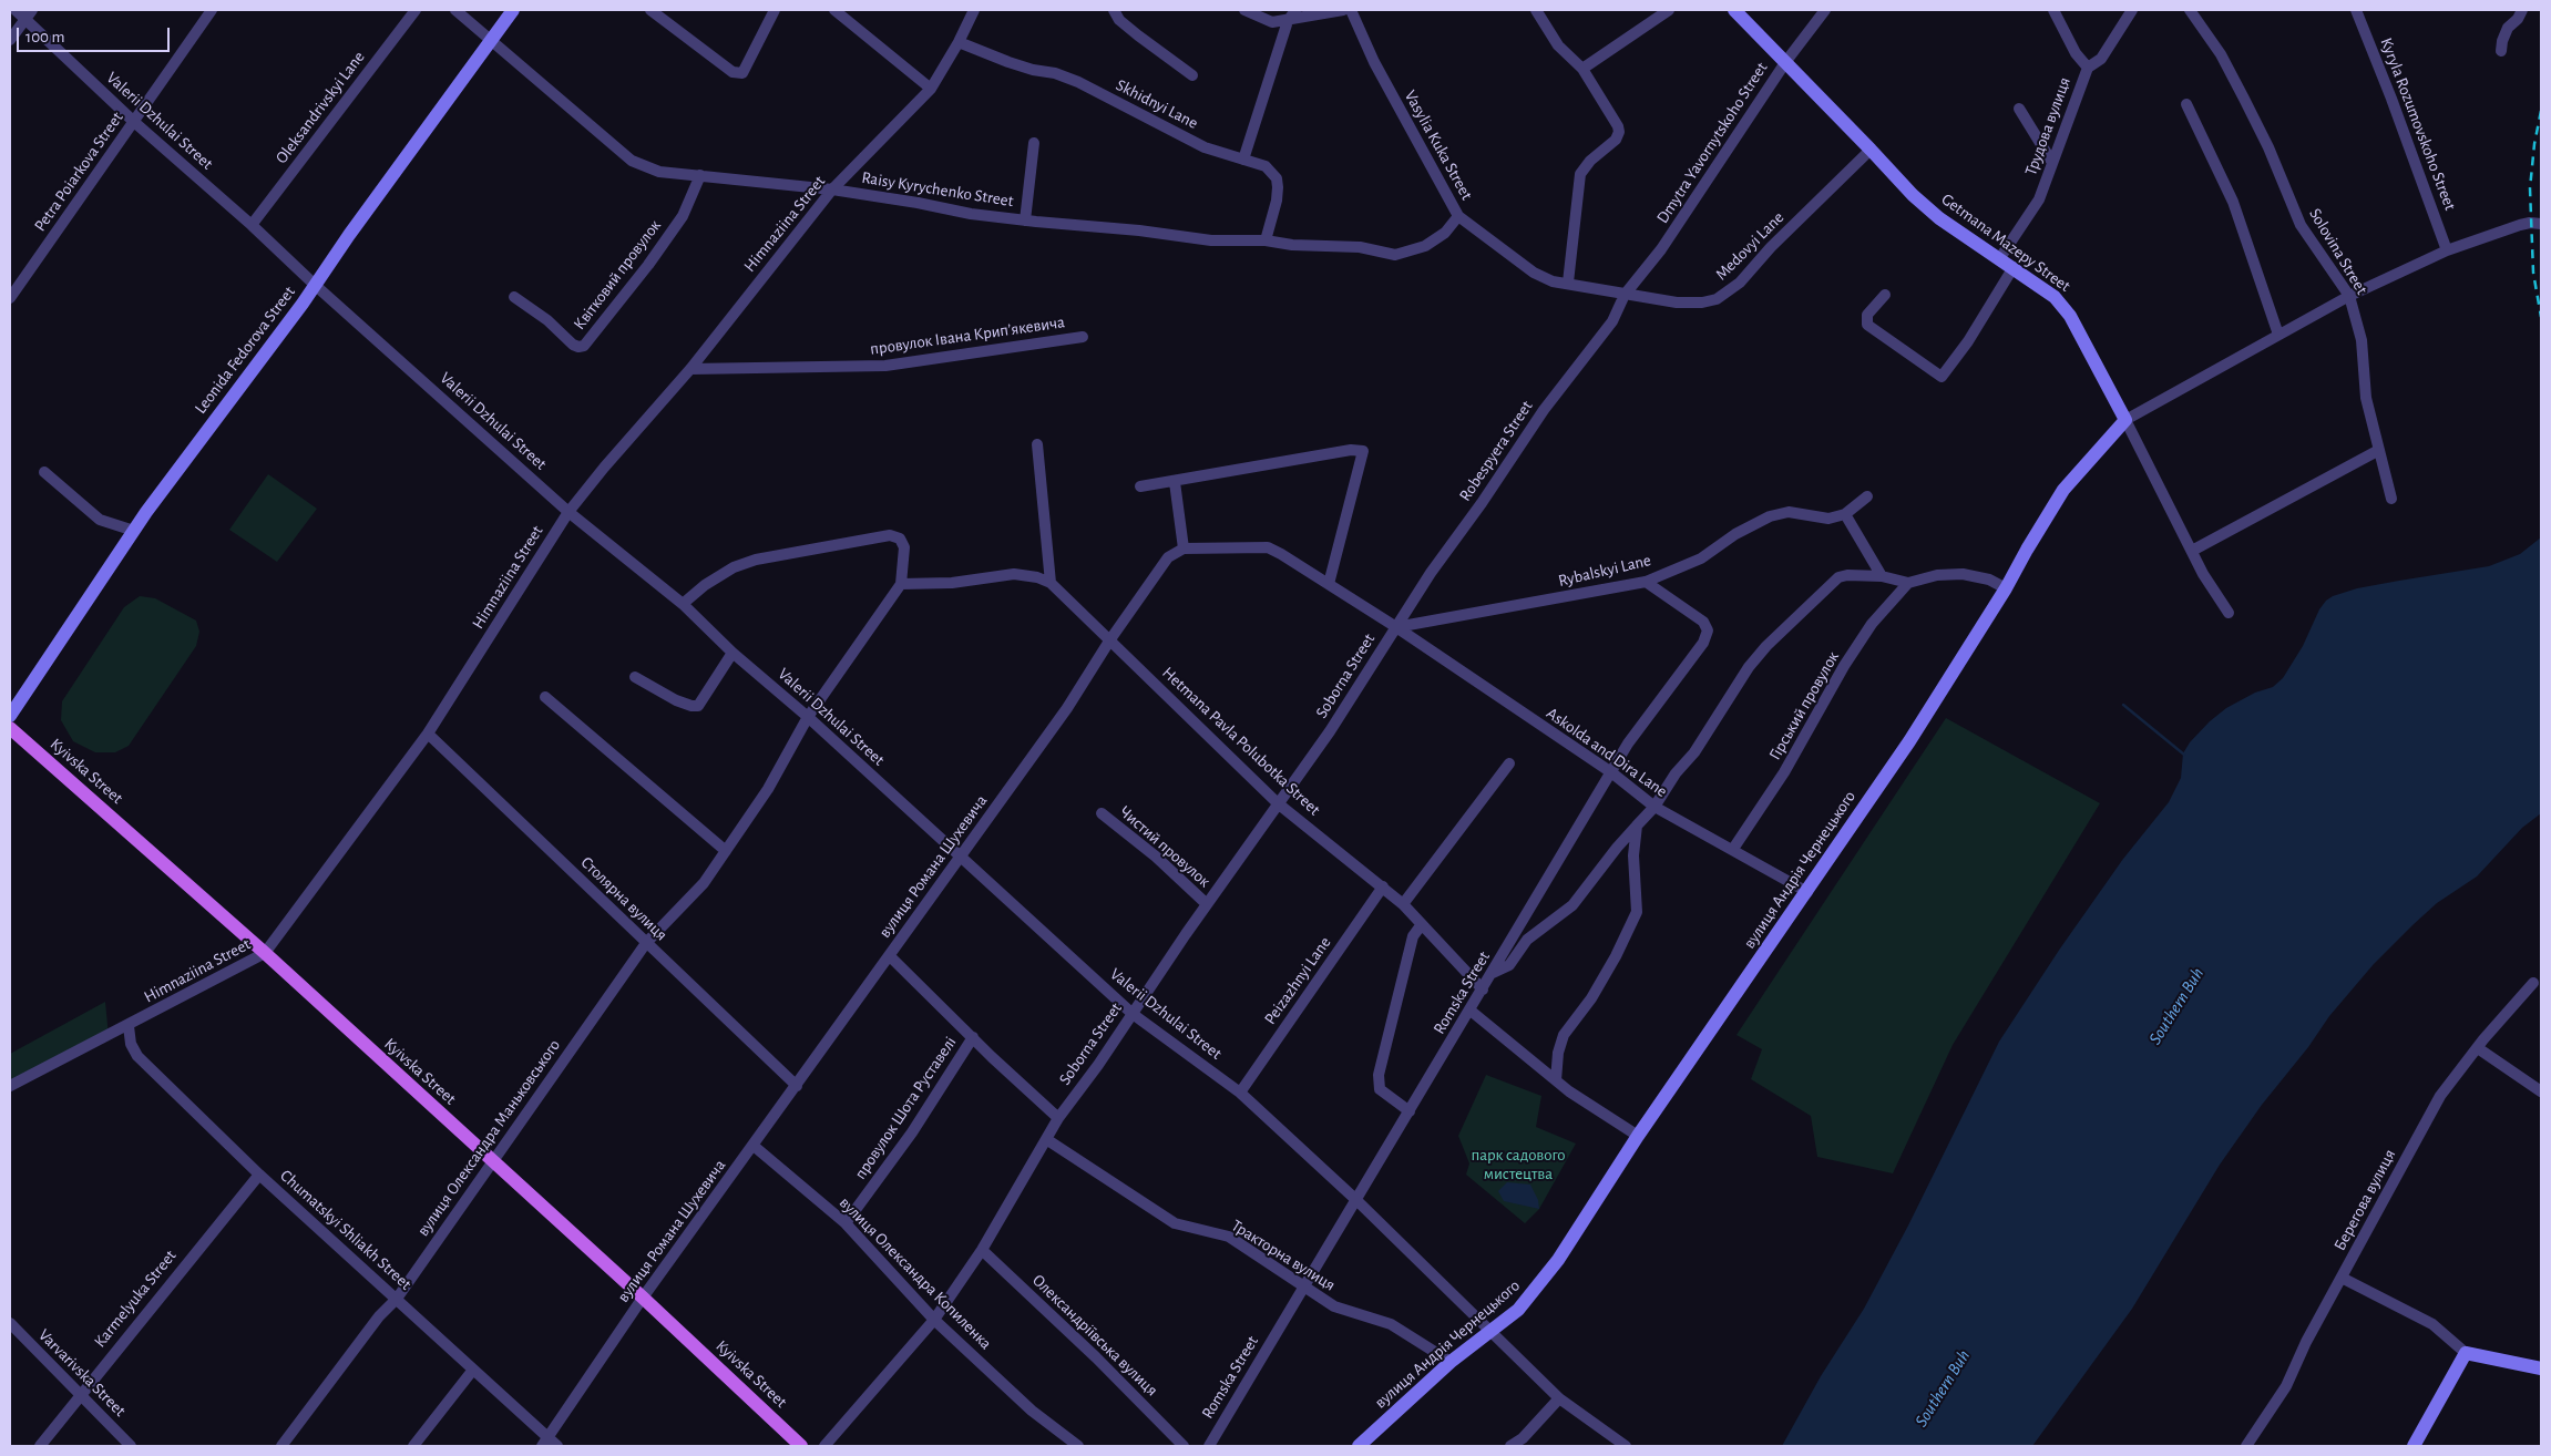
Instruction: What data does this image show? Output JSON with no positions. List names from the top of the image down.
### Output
{
  "streets": {
    "main road": ["Kyivska Street"],
    "street": [
      "Skhidnyi Lane",
      "Oleksandrivskyi Lane",
      "Valerii Dzhulai Street",
      "Kyryla Rozumovskoho Street",
      "Трудова вулиця",
      "Dmytra Yavornytskoho Street",
      "Vasylia Kuka Street",
      "Petra Poiarkova Street",
      "Raisy Kyrychenko Street",
      "Himnaziina Street",
      "Getmana Mazepy Street",
      "Medovyi Lane",
      "Solovina Street",
      "Квітковий провулок",
      "провулок Івана Крипʼякевича",
      "Leonida Fedorova Street",
      "Robespyera Street",
      "Rybalskyi Lane",
      "Soborna Street",
      "Гірський провулок",
      "Hetmana Pavla Polubotka Street",
      "Askolda and Dira Lane",
      "Чистий провулок",
      "вулиця Романа Шухевича",
      "вулиця Андрія Чернецького",
      "Столярна вулиця",
      "Peizazhnyi Lane",
      "Romska Street",
      "провулок Шота Руставелі",
      "вулиця Олександра Маньковського",
      "Берегова вулиця",
      "Chumatskyi Shliakh Street",
      "Тракторна вулиця",
      "вулиця Олександра Копиленка",
      "Karmelyuka Street",
      "Олександріївська вулиця",
      "Varvarivska Street"
    ]
  },
  "crossings": [
    ["Skhidnyi Lane", "Raisy Kyrychenko Street"],
    ["Skhidnyi Lane", "Himnaziina Street"],
    ["Oleksandrivskyi Lane", "Valerii Dzhulai Street"],
    ["Valerii Dzhulai Street", "Petra Poiarkova Street"],
    ["Valerii Dzhulai Street", "Himnaziina Street"],
    ["Valerii Dzhulai Street", "Leonida Fedorova Street"],
    ["Valerii Dzhulai Street", "Soborna Street"],
    ["Valerii Dzhulai Street", "вулиця Романа Шухевича"],
    ["Valerii Dzhulai Street", "вулиця Андрія Чернецького"],
    ["Valerii Dzhulai Street", "Peizazhnyi Lane"],
    ["Valerii Dzhulai Street", "Romska Street"],
    ["Valerii Dzhulai Street", "вулиця Олександра Маньковського"],
    ["Kyryla Rozumovskoho Street", "вулиця Андрія Чернецького"],
    ["Трудова вулиця", "Getmana Mazepy Street"],
    ["Dmytra Yavornytskoho Street", "Vasylia Kuka Street"],
    ["Dmytra Yavornytskoho Street", "Getmana Mazepy Street"],
    ["Dmytra Yavornytskoho Street", "Medovyi Lane"],
    ["Dmytra Yavornytskoho Street", "Robespyera Street"],
    ["Vasylia Kuka Street", "Raisy Kyrychenko Street"],
    ["Vasylia Kuka Street", "Medovyi Lane"],
    ["Vasylia Kuka Street", "Robespyera Street"],
    ["Raisy Kyrychenko Street", "Himnaziina Street"],
    ["Raisy Kyrychenko Street", "Квітковий провулок"],
    ["Raisy Kyrychenko Street", "Leonida Fedorova Street"],
    ["Himnaziina Street", "провулок Івана Крипʼякевича"],
    ["Himnaziina Street", "Kyivska Street"],
    ["Himnaziina Street", "Столярна вулиця"],
    ["Himnaziina Street", "Chumatskyi Shliakh Street"],
    ["Getmana Mazepy Street", "Medovyi Lane"],
    ["Getmana Mazepy Street", "вулиця Андрія Чернецького"],
    ["Medovyi Lane", "Robespyera Street"],
    ["Solovina Street", "вулиця Андрія Чернецького"],
    ["Robespyera Street", "Rybalskyi Lane"],
    ["Robespyera Street", "Soborna Street"],
    ["Robespyera Street", "Askolda and Dira Lane"],
    ["Rybalskyi Lane", "Soborna Street"],
    ["Rybalskyi Lane", "Askolda and Dira Lane"],
    ["Rybalskyi Lane", "Romska Street"],
    ["Soborna Street", "Hetmana Pavla Polubotka Street"],
    ["Soborna Street", "Askolda and Dira Lane"],
    ["Soborna Street", "Чистий провулок"],
    ["Soborna Street", "Тракторна вулиця"],
    ["Soborna Street", "вулиця Олександра Копиленка"],
    ["Soborna Street", "Олександріївська вулиця"],
    ["Гірський провулок", "Askolda and Dira Lane"],
    ["Hetmana Pavla Polubotka Street", "вулиця Романа Шухевича"],
    ["Hetmana Pavla Polubotka Street", "Peizazhnyi Lane"],
    ["Hetmana Pavla Polubotka Street", "Romska Street"],
    ["Hetmana Pavla Polubotka Street", "вулиця Олександра Маньковського"],
    ["Askolda and Dira Lane", "вулиця Андрія Чернецького"],
    ["Askolda and Dira Lane", "Romska Street"],
    ["Kyivska Street", "вулиця Романа Шухевича"],
    ["Kyivska Street", "вулиця Олександра Маньковського"],
    ["вулиця Романа Шухевича", "Столярна вулиця"],
    ["вулиця Романа Шухевича", "Chumatskyi Shliakh Street"],
    ["вулиця Романа Шухевича", "вулиця Олександра Копиленка"],
    ["вулиця Андрія Чернецького", "Тракторна вулиця"],
    ["Столярна вулиця", "вулиця Олександра Маньковського"],
    ["Romska Street", "Тракторна вулиця"],
    ["провулок Шота Руставелі", "вулиця Олександра Копиленка"],
    ["вулиця Олександра Маньковського", "Chumatskyi Shliakh Street"],
    ["Chumatskyi Shliakh Street", "Karmelyuka Street"],
    ["Karmelyuka Street", "Varvarivska Street"]
  ],
  "water": ["Southern Buh"],
  "parks": ["парк садового мистецтва"],
  "scale_bar": "100 m"
}
